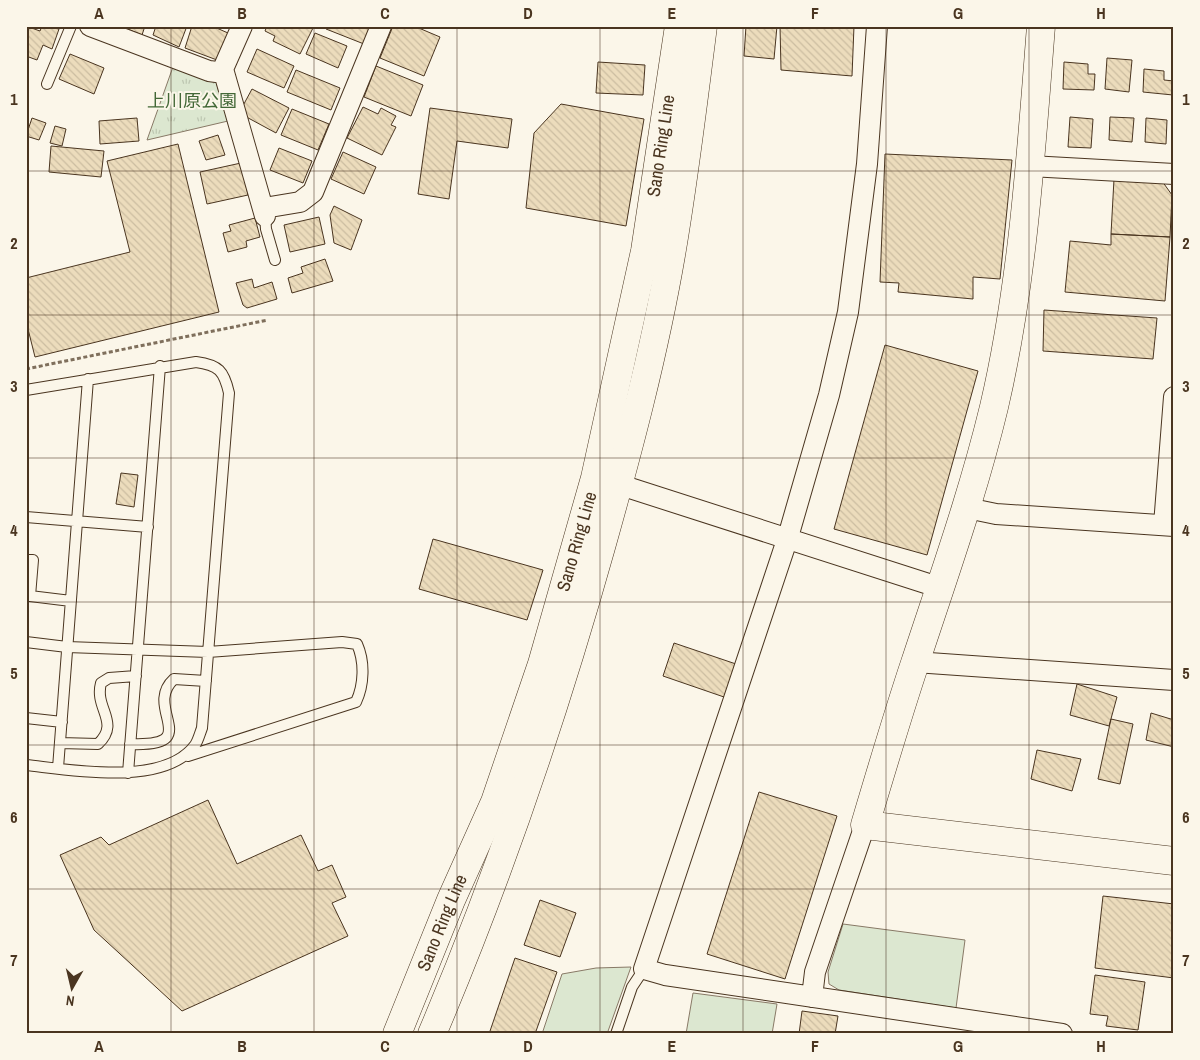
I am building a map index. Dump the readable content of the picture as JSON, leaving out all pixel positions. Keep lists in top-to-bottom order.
{
  "streets": {
    "main road": ["Sano Ring Line"]
  },
  "parks": ["上川原公園"],
  "north": "bottom",
  "grid": {
    "columns": [
      "A",
      "B",
      "C",
      "D",
      "E",
      "F",
      "G",
      "H"
    ],
    "rows": [
      "1",
      "2",
      "3",
      "4",
      "5",
      "6",
      "7"
    ]
  }
}
